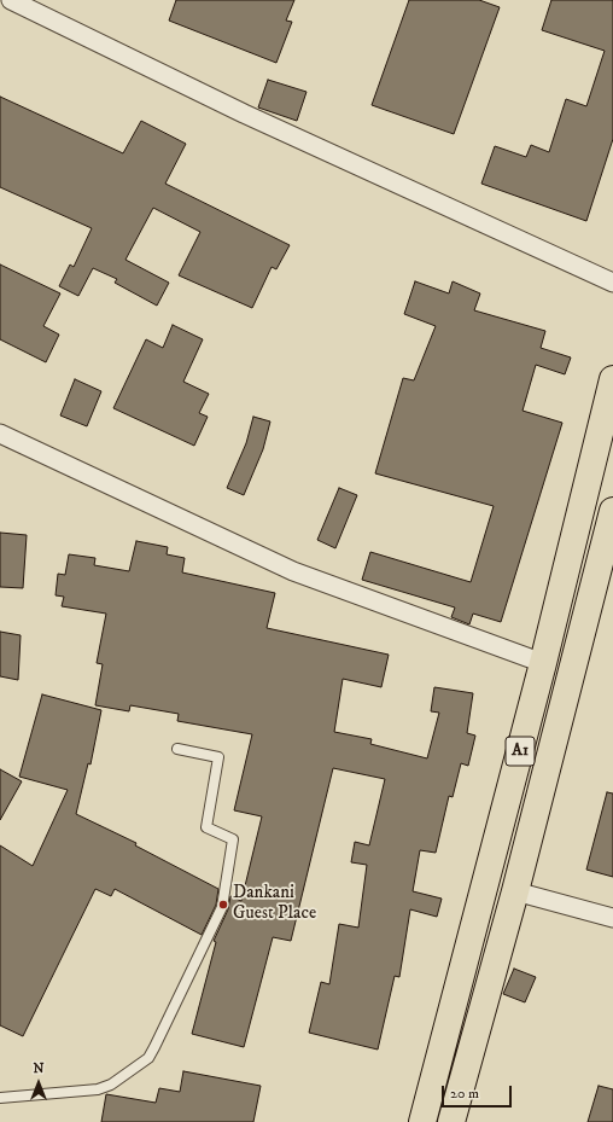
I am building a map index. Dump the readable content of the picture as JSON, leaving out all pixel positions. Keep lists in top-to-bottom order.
{
  "streets": {
    "highway": ["A1"]
  },
  "places": ["Dankani Guest Place"],
  "scale_bar": "20 m",
  "north": "top"
}
